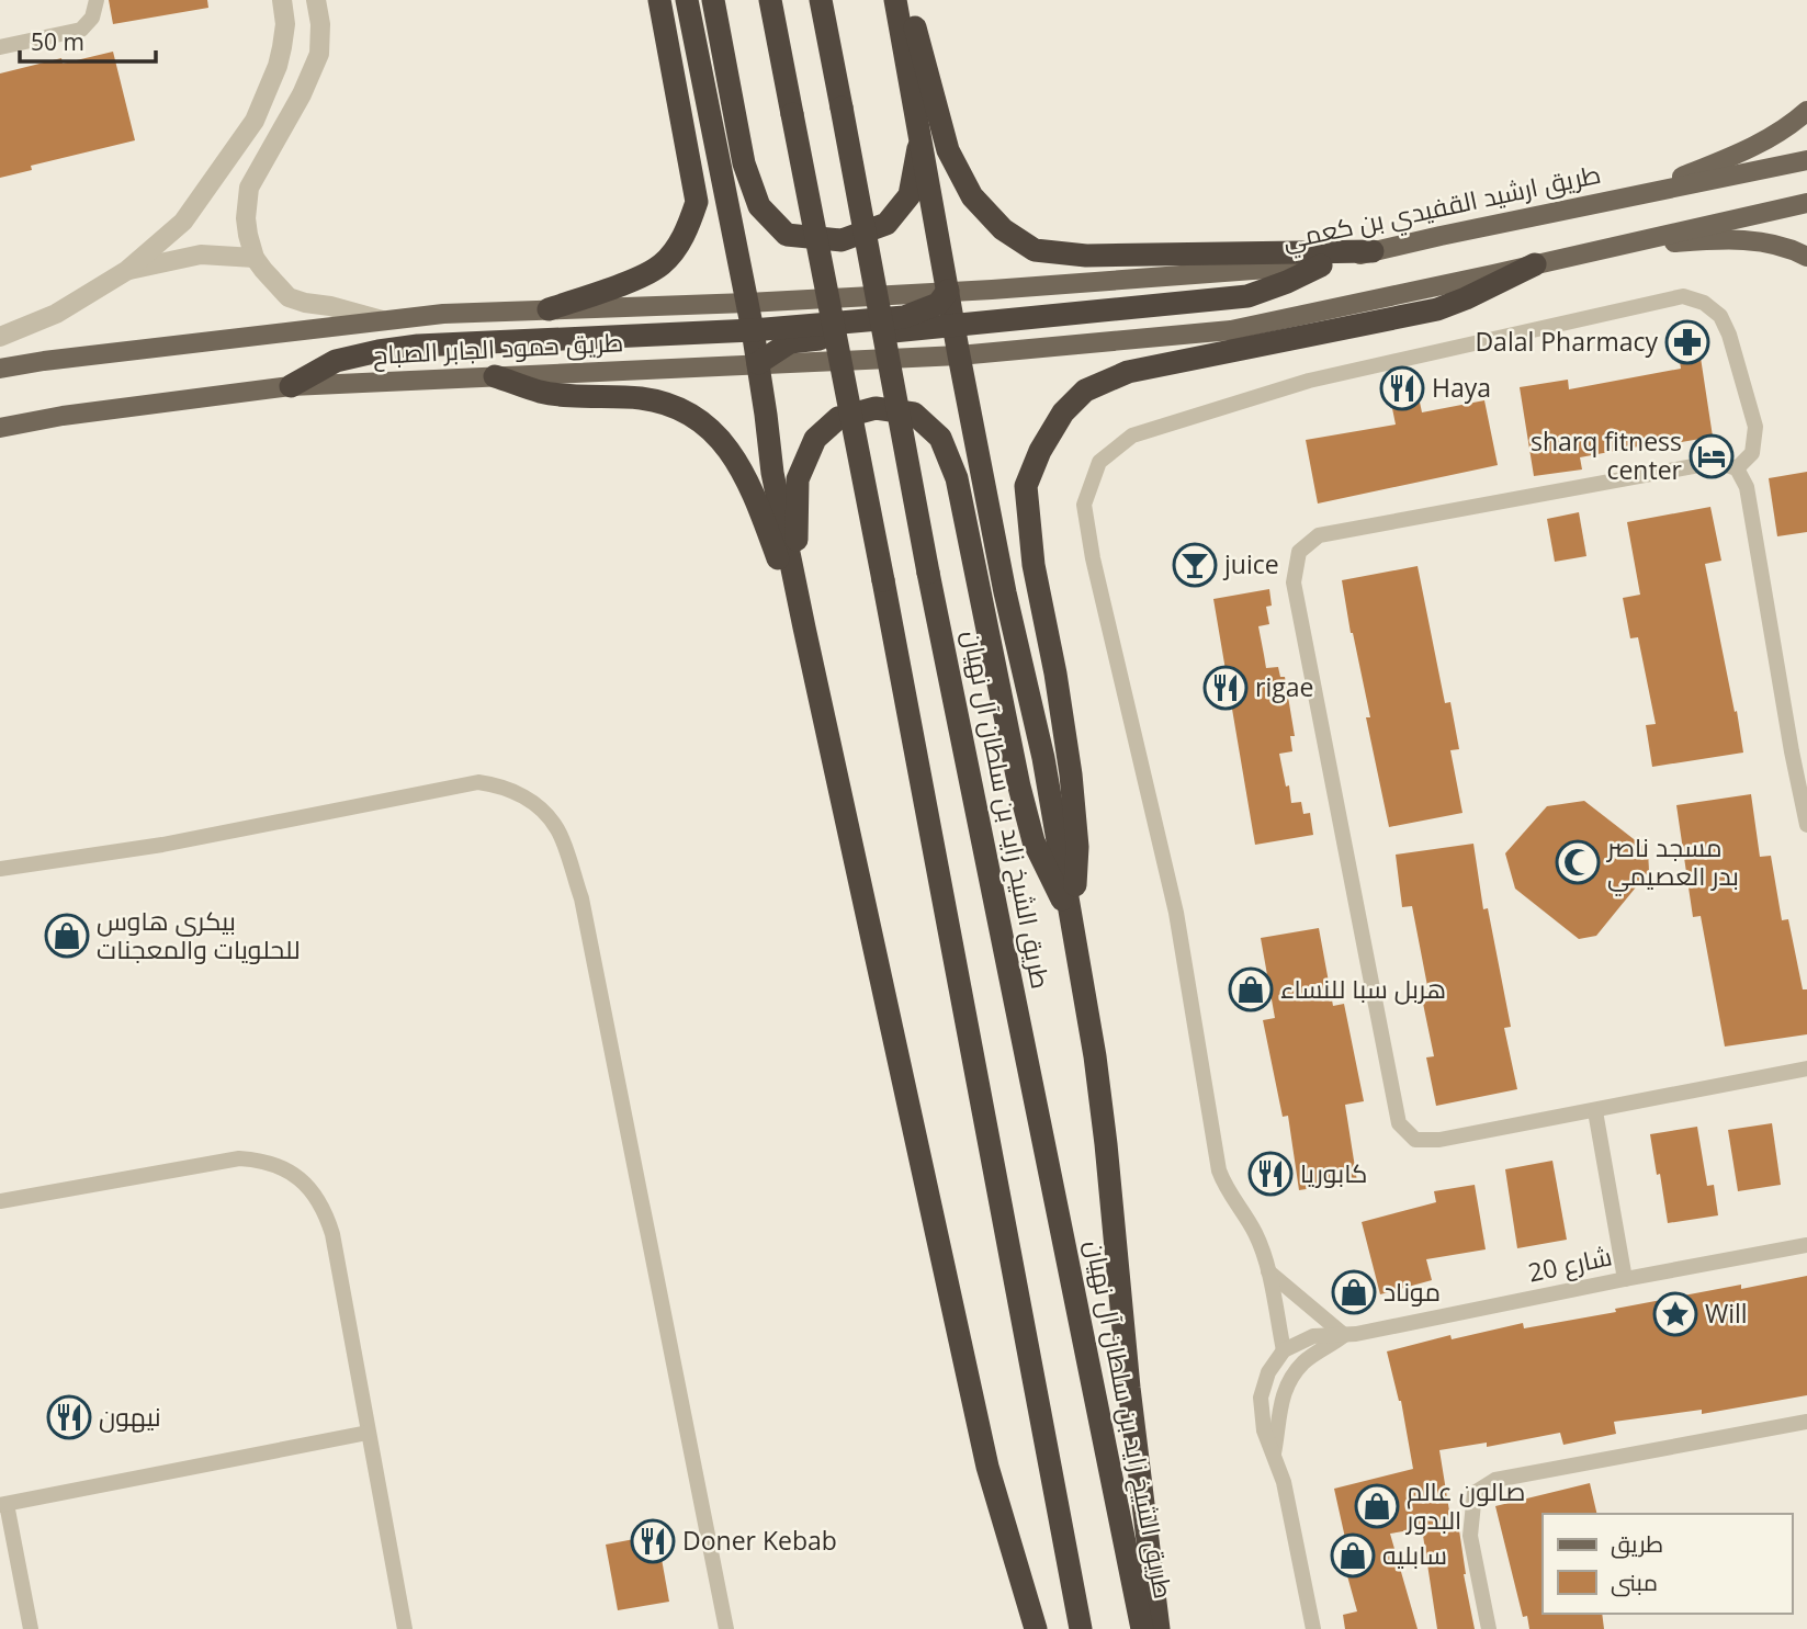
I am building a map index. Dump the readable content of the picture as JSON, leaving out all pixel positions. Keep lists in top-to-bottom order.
{
  "streets": {
    "highway": ["طريق الشيخ زايد بن سلطان آل نهيان"],
    "main road": ["طريق ارشيد القفيدي بن كعمي", "طريق حمود الجابر الصباح"],
    "street": ["شارع 20"]
  },
  "crossings": [
    ["طريق ارشيد القفيدي بن كعمي", "طريق حمود الجابر الصباح"]
  ],
  "places": {
    "pharmacy": ["Dalal Pharmacy"],
    "restaurant": [
      "Haya",
      "rigae",
      "كابوريا",
      "نيهون",
      "Doner Kebab"
    ],
    "hotel": ["sharq fitness center"],
    "bar": ["juice"],
    "mosque": ["مسجد ناصر بدر العصيمي"],
    "shop": [
      "بيكري هاوس للحلويات والمعجنات",
      "هربل سبا للنساء",
      "موناد",
      "صالون عالم البدور",
      "سابليه"
    ],
    "place": ["Will"]
  },
  "legend": ["طريق", "مبنى"],
  "scale_bar": "50 m"
}
